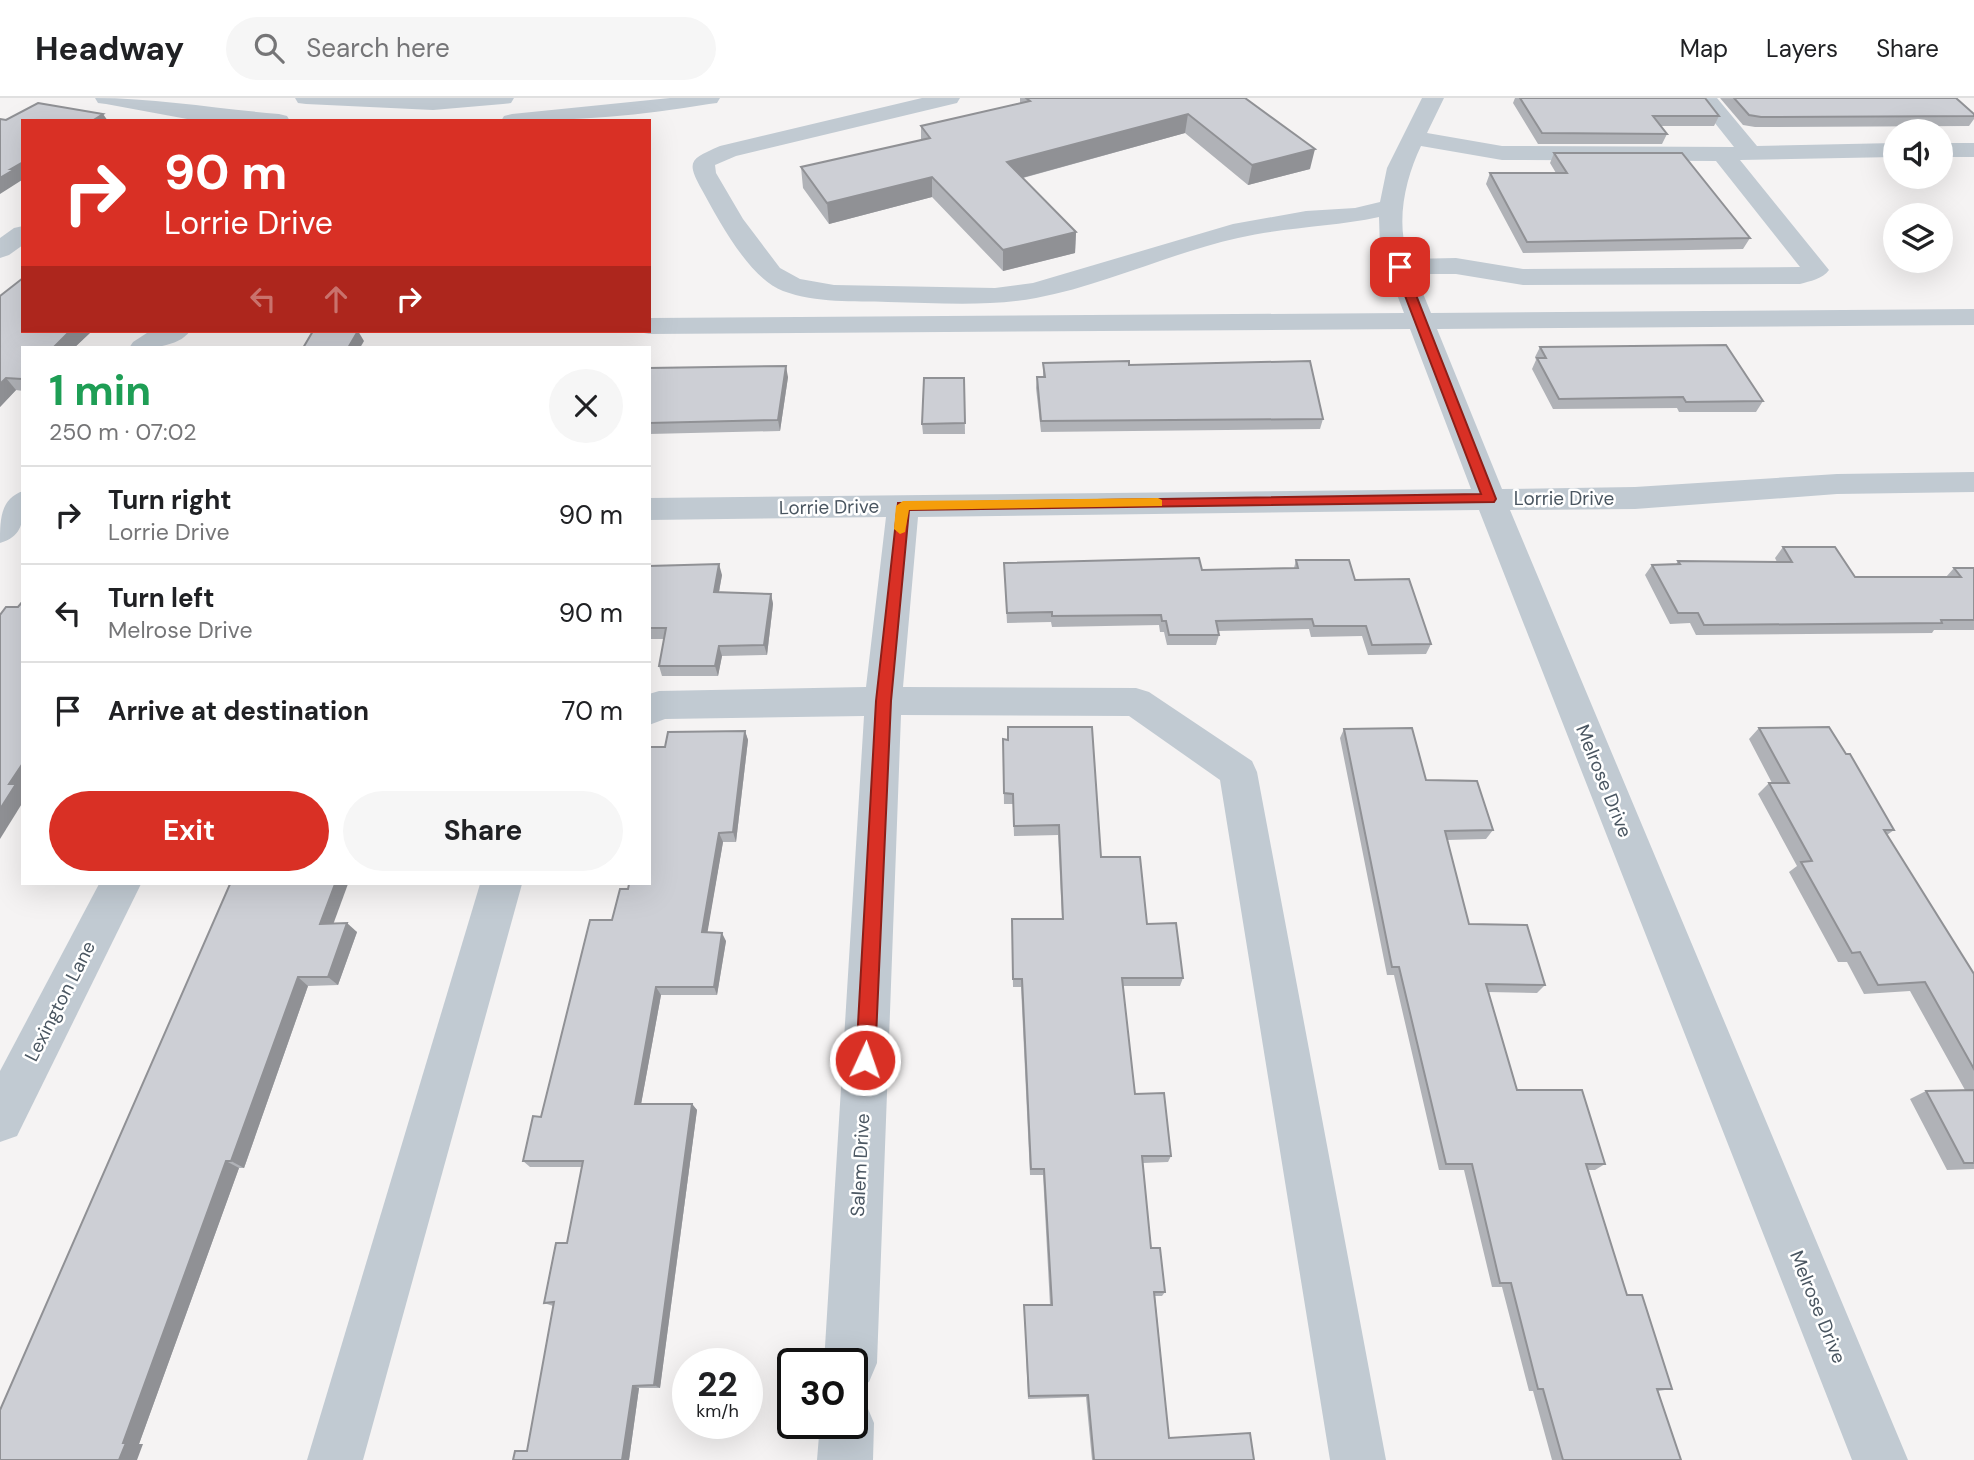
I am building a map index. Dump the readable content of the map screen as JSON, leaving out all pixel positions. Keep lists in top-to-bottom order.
{
  "streets": {
    "street": [
      "Lorrie Drive",
      "Melrose Drive",
      "Lexington Lane",
      "Salem Drive"
    ]
  },
  "crossings": [
    ["Lorrie Drive", "Melrose Drive"],
    ["Lorrie Drive", "Salem Drive"]
  ],
  "page": {
    "header": "Headway",
    "search": "Search here",
    "nav": ["Map", "Layers", "Share"],
    "turn": ["90 m", "Lorrie Drive"],
    "heading": ["1 min", "250 m · 07:02"],
    "list": [
      {
        "name": "Turn right",
        "note": "Lorrie Drive",
        "value": "90 m"
      },
      {
        "name": "Turn left",
        "note": "Melrose Drive",
        "value": "90 m"
      },
      {
        "name": "Arrive at destination",
        "value": "70 m"
      }
    ],
    "buttons": ["Exit", "Share"],
    "speed": "22 km/h",
    "limit": "30"
  }
}
